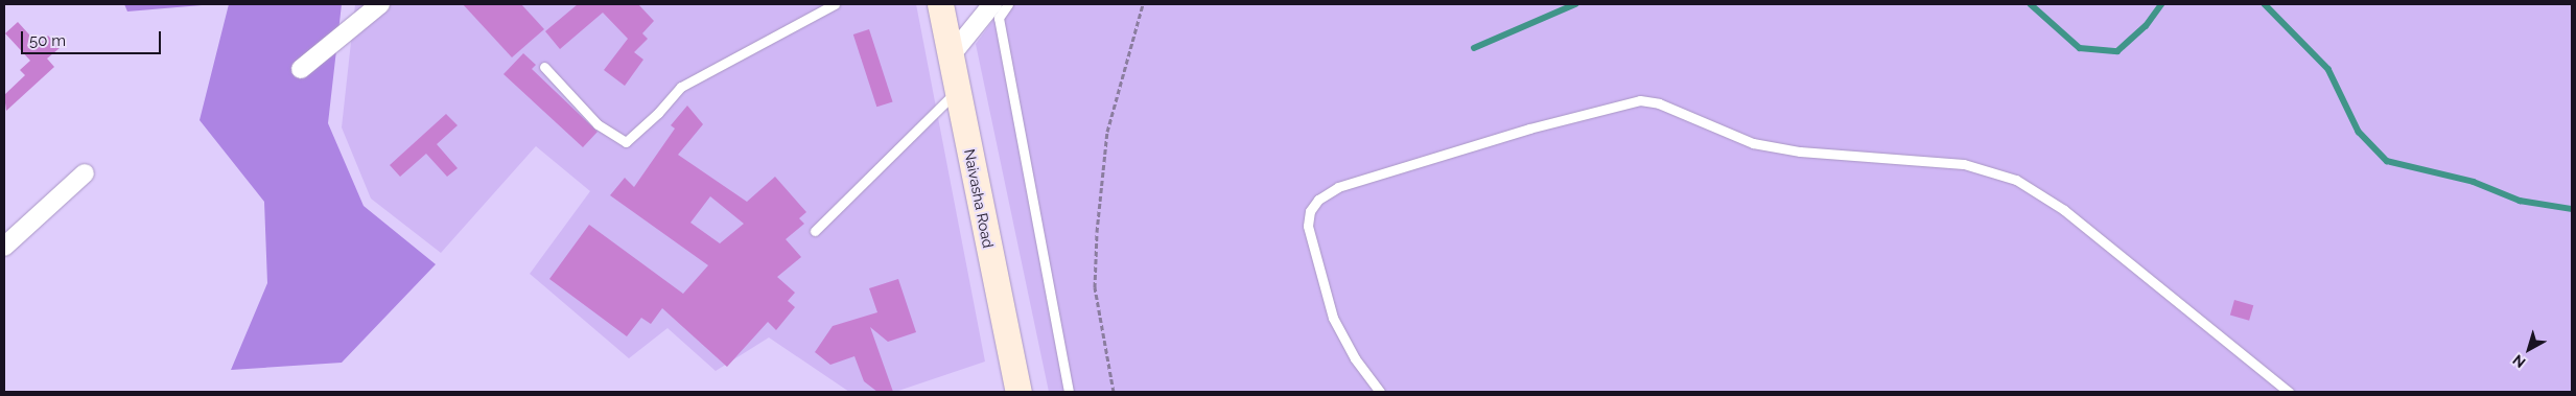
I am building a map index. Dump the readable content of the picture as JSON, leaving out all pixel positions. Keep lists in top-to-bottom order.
{
  "streets": {
    "main road": ["Naivasha Road"]
  },
  "scale_bar": "50 m",
  "north": "bottom left"
}
